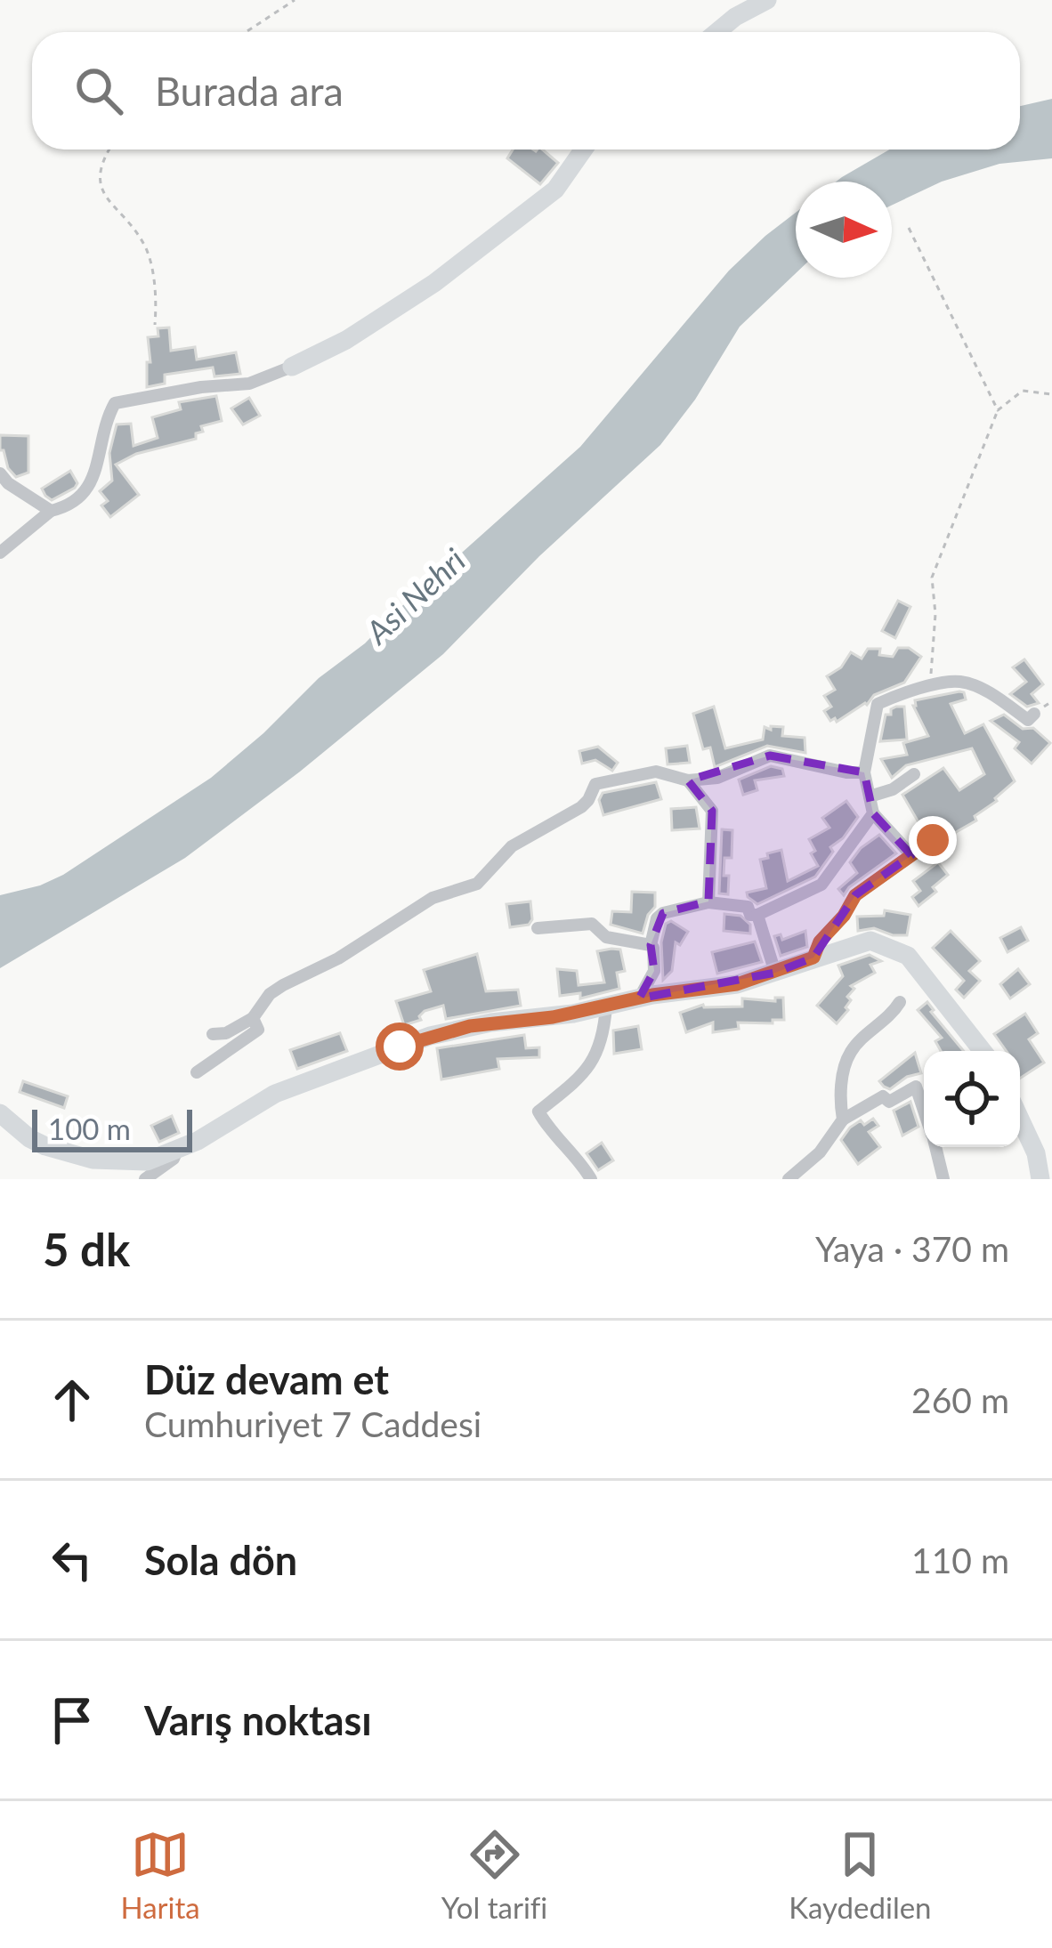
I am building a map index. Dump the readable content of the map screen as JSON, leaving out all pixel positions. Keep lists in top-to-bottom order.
{
  "water": ["Asi Nehri"],
  "scale_bar": "100 m",
  "north": "right",
  "page": {
    "search": "Burada ara",
    "scale": "100 m",
    "heading": ["5 dk", "Yaya · 370 m"],
    "list": [
      ["Düz devam et", "Cumhuriyet 7 Caddesi", "260 m"],
      ["Sola dön", "110 m"],
      "Varış noktası"
    ],
    "nav": ["Harita", "Yol tarifi", "Kaydedilen"]
  }
}
